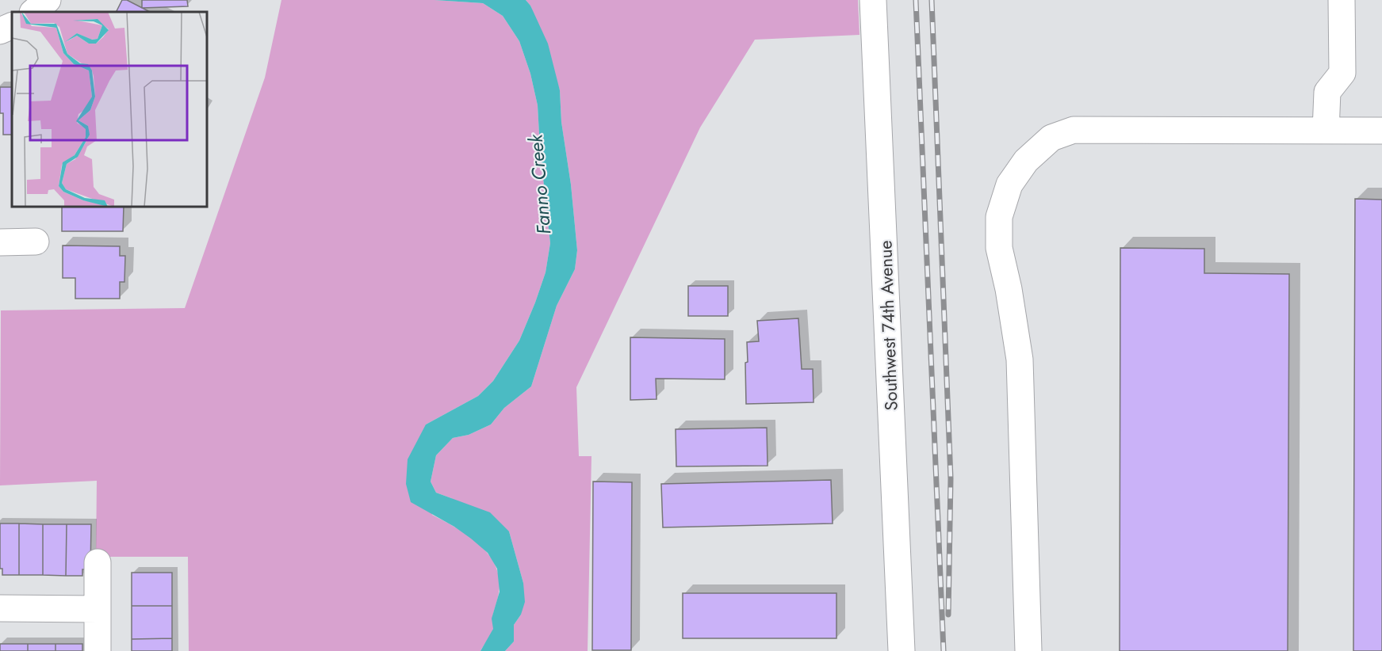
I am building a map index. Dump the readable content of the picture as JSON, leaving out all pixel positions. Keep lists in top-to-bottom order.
{
  "streets": {
    "street": ["Southwest 74th Avenue"]
  },
  "water": ["Fanno Creek"]
}
